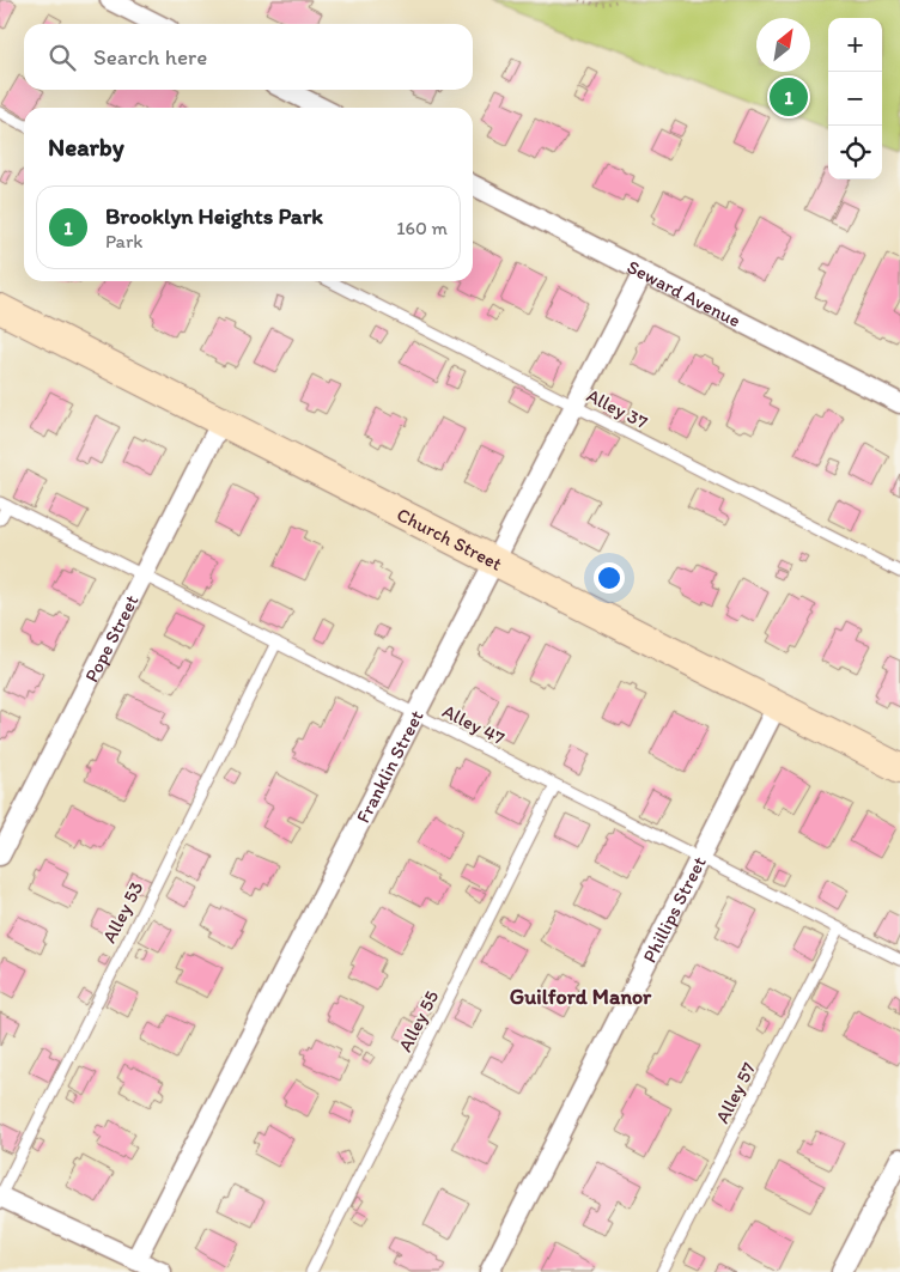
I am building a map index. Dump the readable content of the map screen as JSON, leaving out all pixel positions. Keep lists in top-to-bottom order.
{
  "streets": {
    "main road": ["Church Street"],
    "street": [
      "Seward Avenue",
      "Pope Street",
      "Franklin Street",
      "Phillips Street"
    ],
    "lane": [
      "Alley 37",
      "Alley 47",
      "Alley 53",
      "Alley 55",
      "Alley 57"
    ]
  },
  "crossings": [
    ["Seward Avenue", "Franklin Street"],
    ["Alley 37", "Franklin Street"],
    ["Church Street", "Pope Street"],
    ["Church Street", "Franklin Street"],
    ["Church Street", "Phillips Street"],
    ["Pope Street", "Alley 47"],
    ["Alley 47", "Franklin Street"],
    ["Alley 47", "Phillips Street"],
    ["Alley 47", "Alley 53"],
    ["Alley 47", "Alley 55"],
    ["Alley 47", "Alley 57"]
  ],
  "districts": ["Guilford Manor"],
  "north": "top right",
  "page": {
    "map_buttons": ["+", "−"],
    "search": "Search here",
    "pins": "1",
    "heading": "Nearby",
    "list": [
      {
        "mark": "1",
        "name": "Brooklyn Heights Park",
        "note": "Park",
        "value": "160 m"
      }
    ]
  }
}
